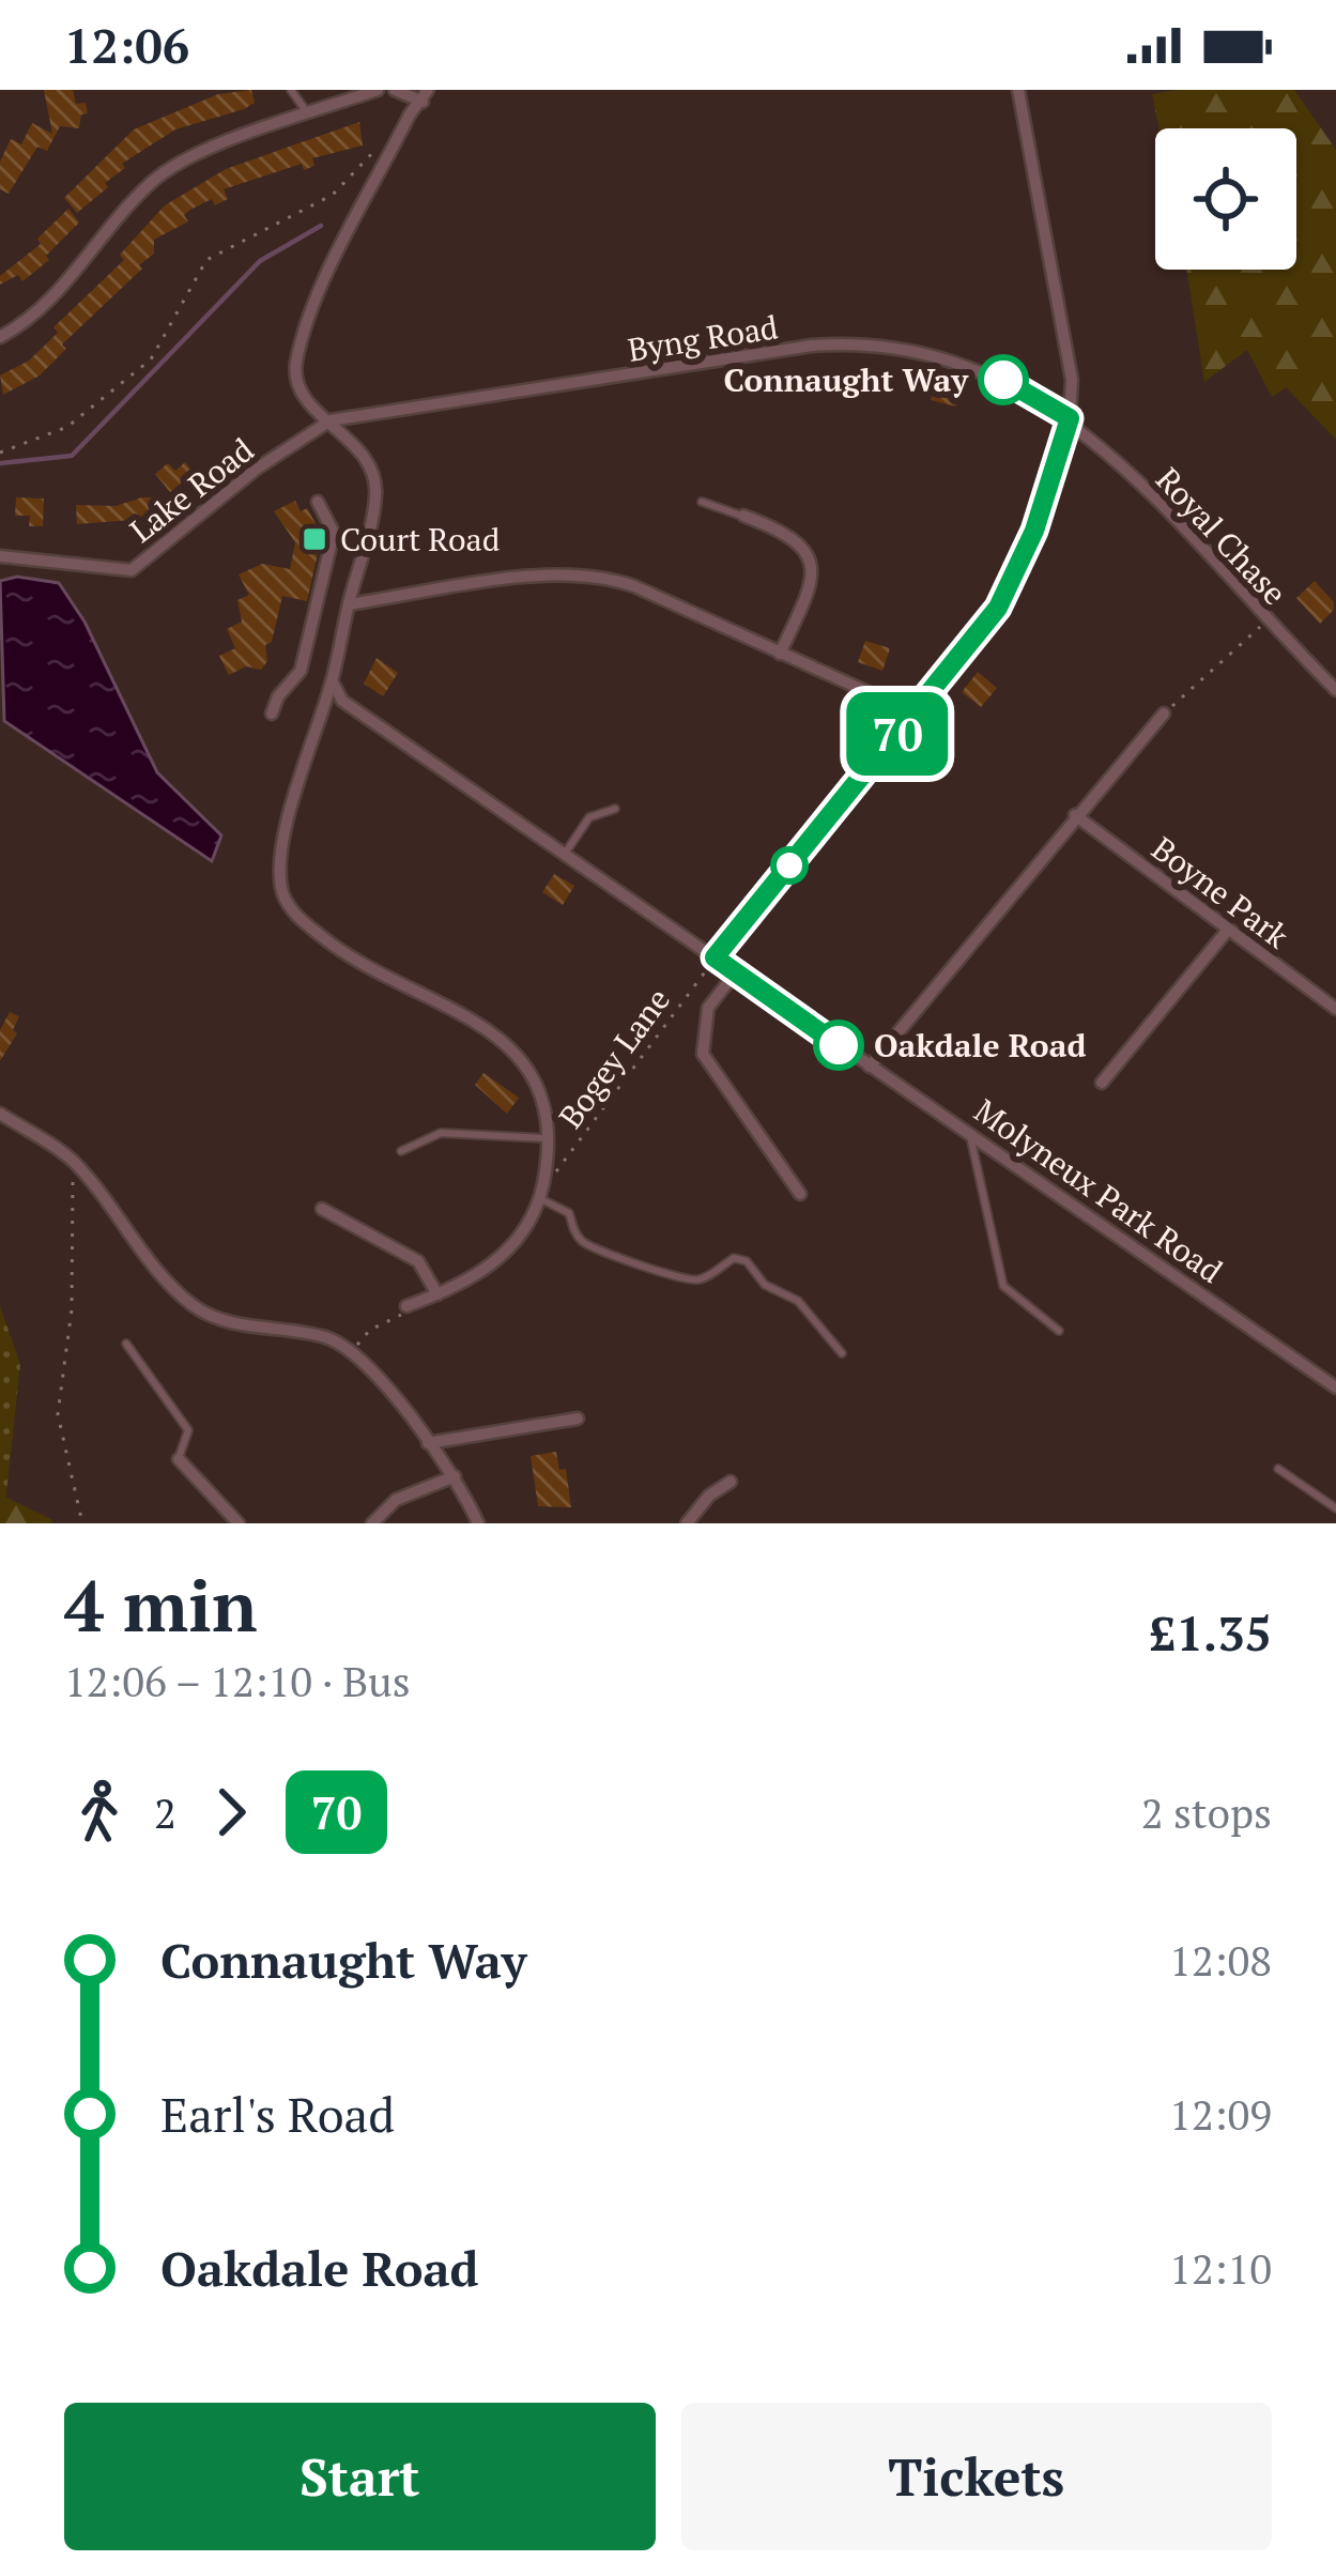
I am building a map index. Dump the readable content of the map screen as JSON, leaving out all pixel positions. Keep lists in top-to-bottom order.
{
  "streets": {
    "street": [
      "Byng Road",
      "Lake Road",
      "Royal Chase",
      "Boyne Park",
      "Molyneux Park Road"
    ],
    "path": ["Bogey Lane"]
  },
  "crossings": [
    ["Byng Road", "Lake Road"],
    ["Byng Road", "Royal Chase"],
    ["Bogey Lane", "Molyneux Park Road"]
  ],
  "places": {
    "other": ["Connaught Way", "Oakdale Road"],
    "transit": ["Court Road"]
  },
  "lines": ["bus line 70"],
  "page": {
    "status": "12:06",
    "on_map": "70",
    "heading": ["4 min", "12:06 – 12:10 · Bus", "£1.35"],
    "legs": ["2", "70", "2 stops"],
    "list": [
      {
        "name": "Connaught Way",
        "value": "12:08"
      },
      {
        "name": "Earl's Road",
        "value": "12:09"
      },
      {
        "name": "Oakdale Road",
        "value": "12:10"
      }
    ],
    "buttons": ["Start", "Tickets"]
  }
}
